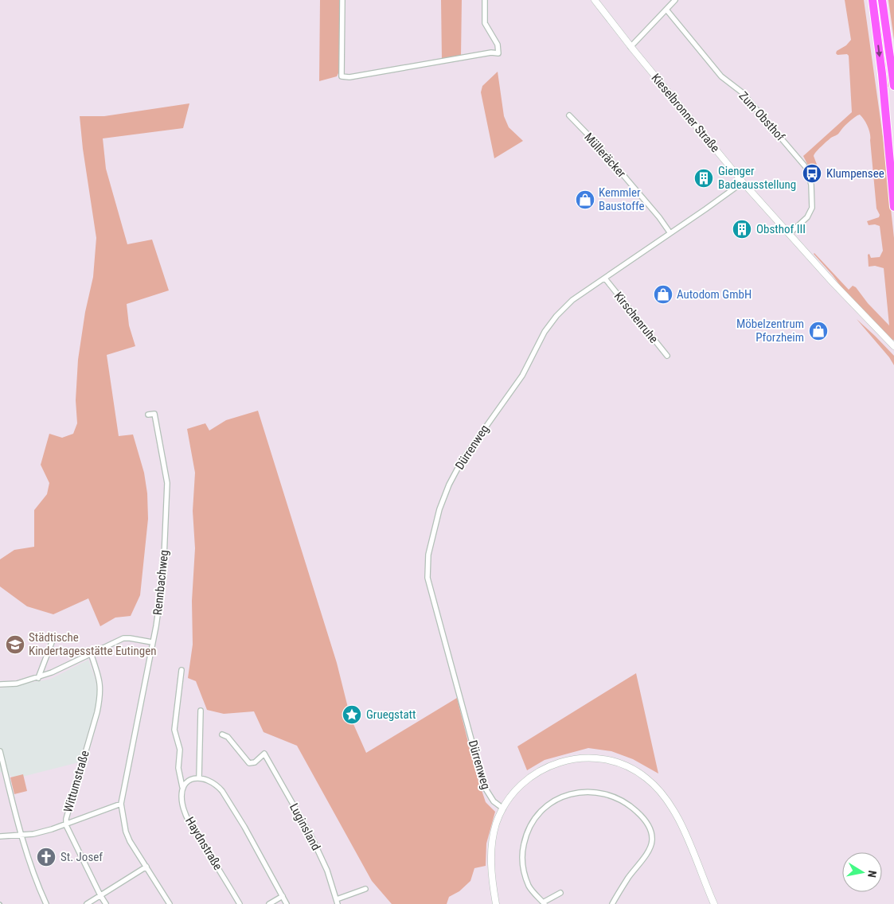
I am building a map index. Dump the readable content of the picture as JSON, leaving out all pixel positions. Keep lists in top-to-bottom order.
{
  "streets": {
    "street": [
      "Kieselbronner Straße",
      "Zum Obsthof",
      "Mülleräcker",
      "Kirschenruhe",
      "Dürrenweg",
      "Rennbachweg",
      "Wittumstraße",
      "Luginsland",
      "Haydnstraße"
    ]
  },
  "crossings": [
    ["Kieselbronner Straße", "Zum Obsthof"],
    ["Kieselbronner Straße", "Dürrenweg"],
    ["Mülleräcker", "Dürrenweg"],
    ["Kirschenruhe", "Dürrenweg"]
  ],
  "places": {
    "bus stop": ["Klumpensee"],
    "building": ["Gienger Badeausstellung", "Obsthof III"],
    "shop": ["Kemmler Baustoffe", "Autodom GmbH", "Möbelzentrum Pforzheim"],
    "school or university": ["Städtische Kindertagesstätte Eutingen"],
    "place": ["Gruegstatt"],
    "church": ["St. Josef"]
  },
  "north": "right"
}
